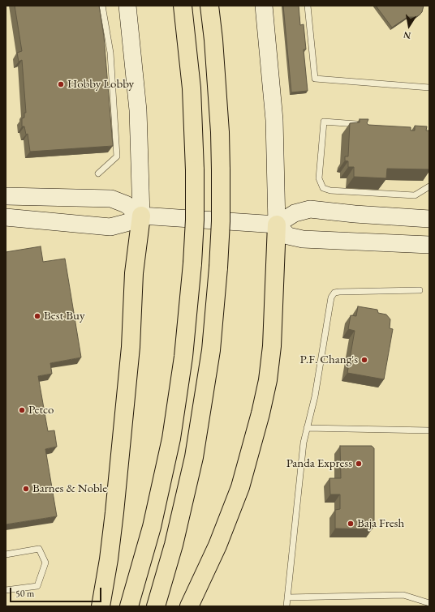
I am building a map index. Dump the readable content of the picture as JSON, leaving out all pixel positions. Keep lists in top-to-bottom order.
{
  "places": [
    "Hobby Lobby",
    "Best Buy",
    "P.F. Chang's",
    "Petco",
    "Panda Express",
    "Barnes & Noble",
    "Baja Fresh"
  ],
  "scale_bar": "50 m",
  "north": "bottom"
}
